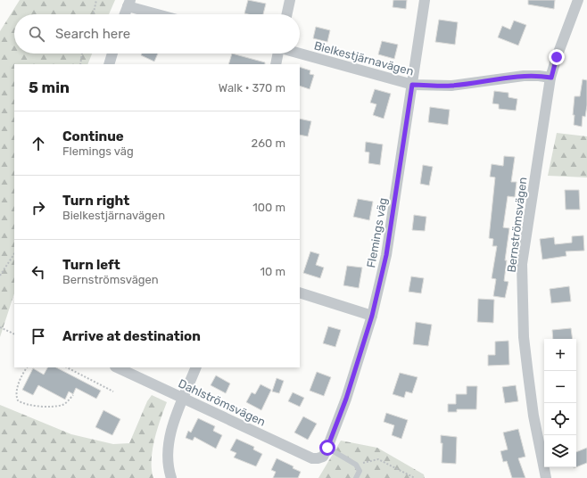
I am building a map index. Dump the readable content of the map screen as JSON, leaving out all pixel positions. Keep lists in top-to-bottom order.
{
  "streets": {
    "street": [
      "Bielkestjärnavägen",
      "Bernströmsvägen",
      "Flemings väg",
      "Dahlströmsvägen"
    ]
  },
  "crossings": [
    ["Bielkestjärnavägen", "Bernströmsvägen"],
    ["Bielkestjärnavägen", "Flemings väg"],
    ["Flemings väg", "Dahlströmsvägen"]
  ],
  "page": {
    "search": "Search here",
    "heading": ["5 min", "Walk · 370 m"],
    "list": [
      ["Continue", "Flemings väg", "260 m"],
      ["Turn right", "Bielkestjärnavägen", "100 m"],
      ["Turn left", "Bernströmsvägen", "10 m"],
      "Arrive at destination"
    ],
    "map_buttons": ["+", "−"]
  }
}
